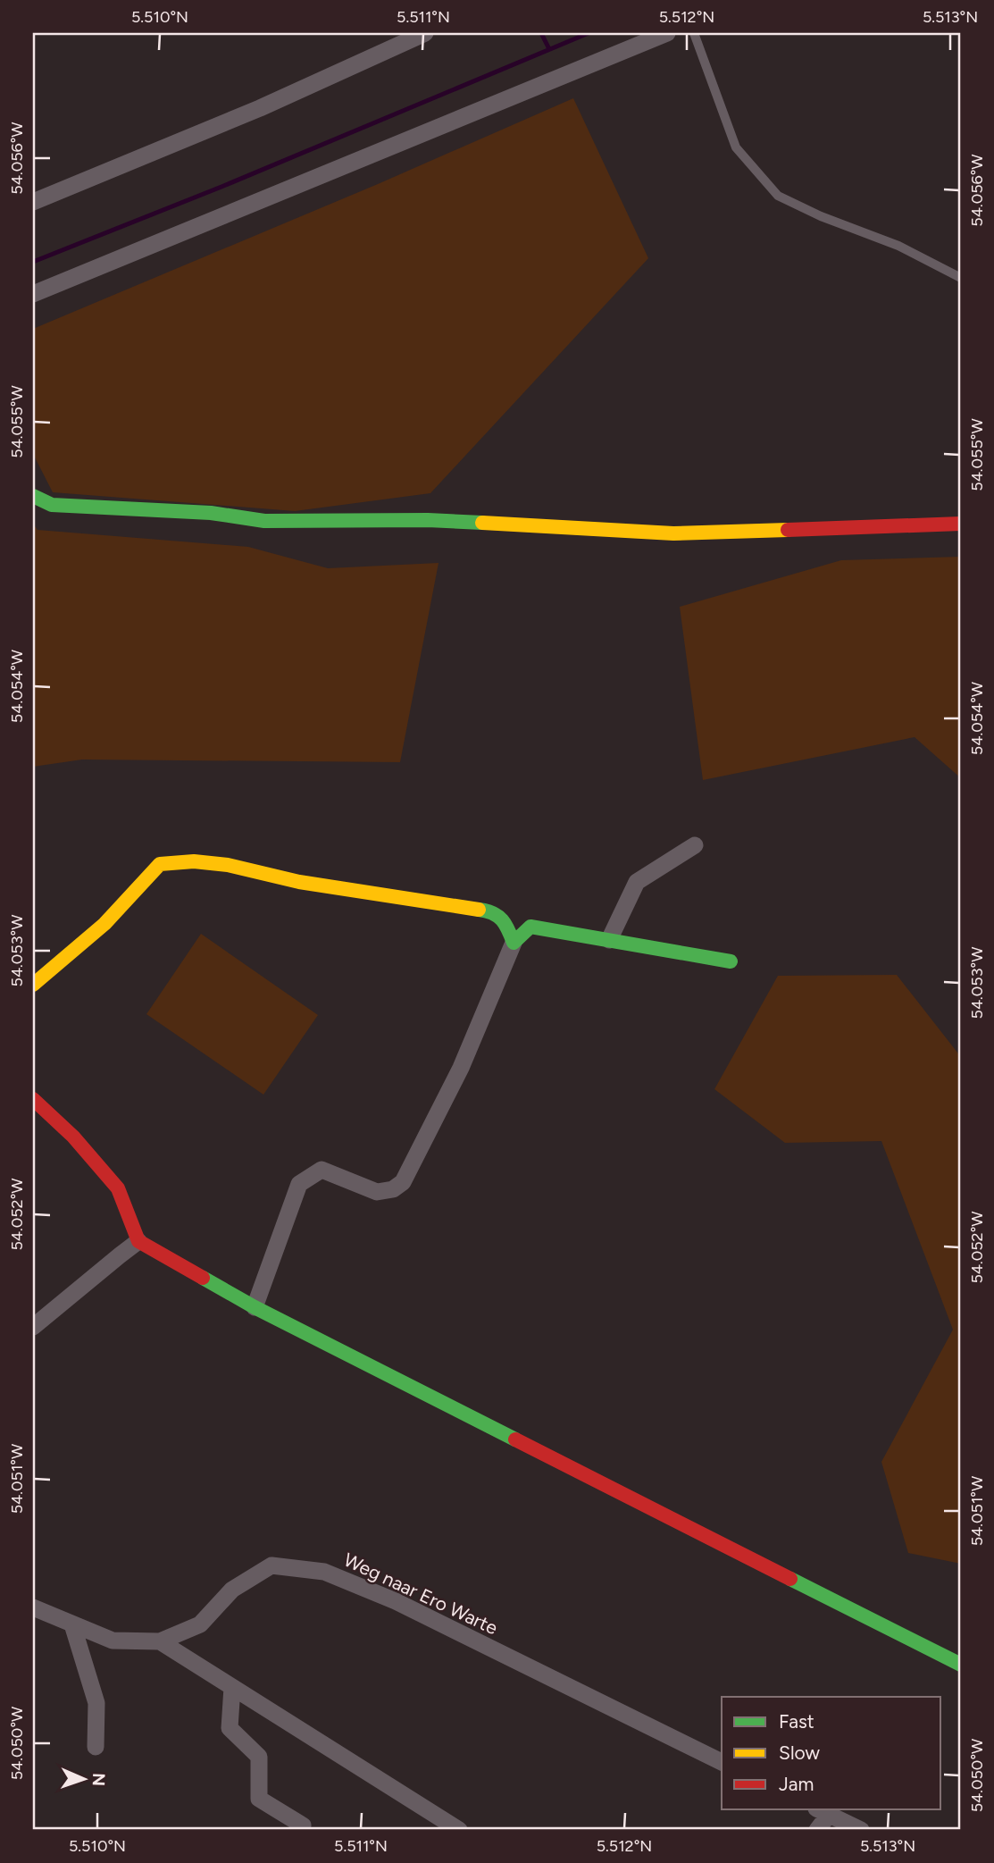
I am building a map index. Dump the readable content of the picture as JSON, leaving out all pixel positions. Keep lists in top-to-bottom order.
{
  "streets": {
    "street": ["Weg naar Ero Warte"]
  },
  "legend": ["Fast", "Slow", "Jam"],
  "north": "right",
  "coordinates": [
    "5.510°N",
    "5.511°N",
    "5.512°N",
    "5.513°N",
    "54.056°W",
    "54.055°W",
    "54.054°W",
    "54.053°W",
    "54.052°W",
    "54.051°W",
    "54.050°W"
  ]
}
